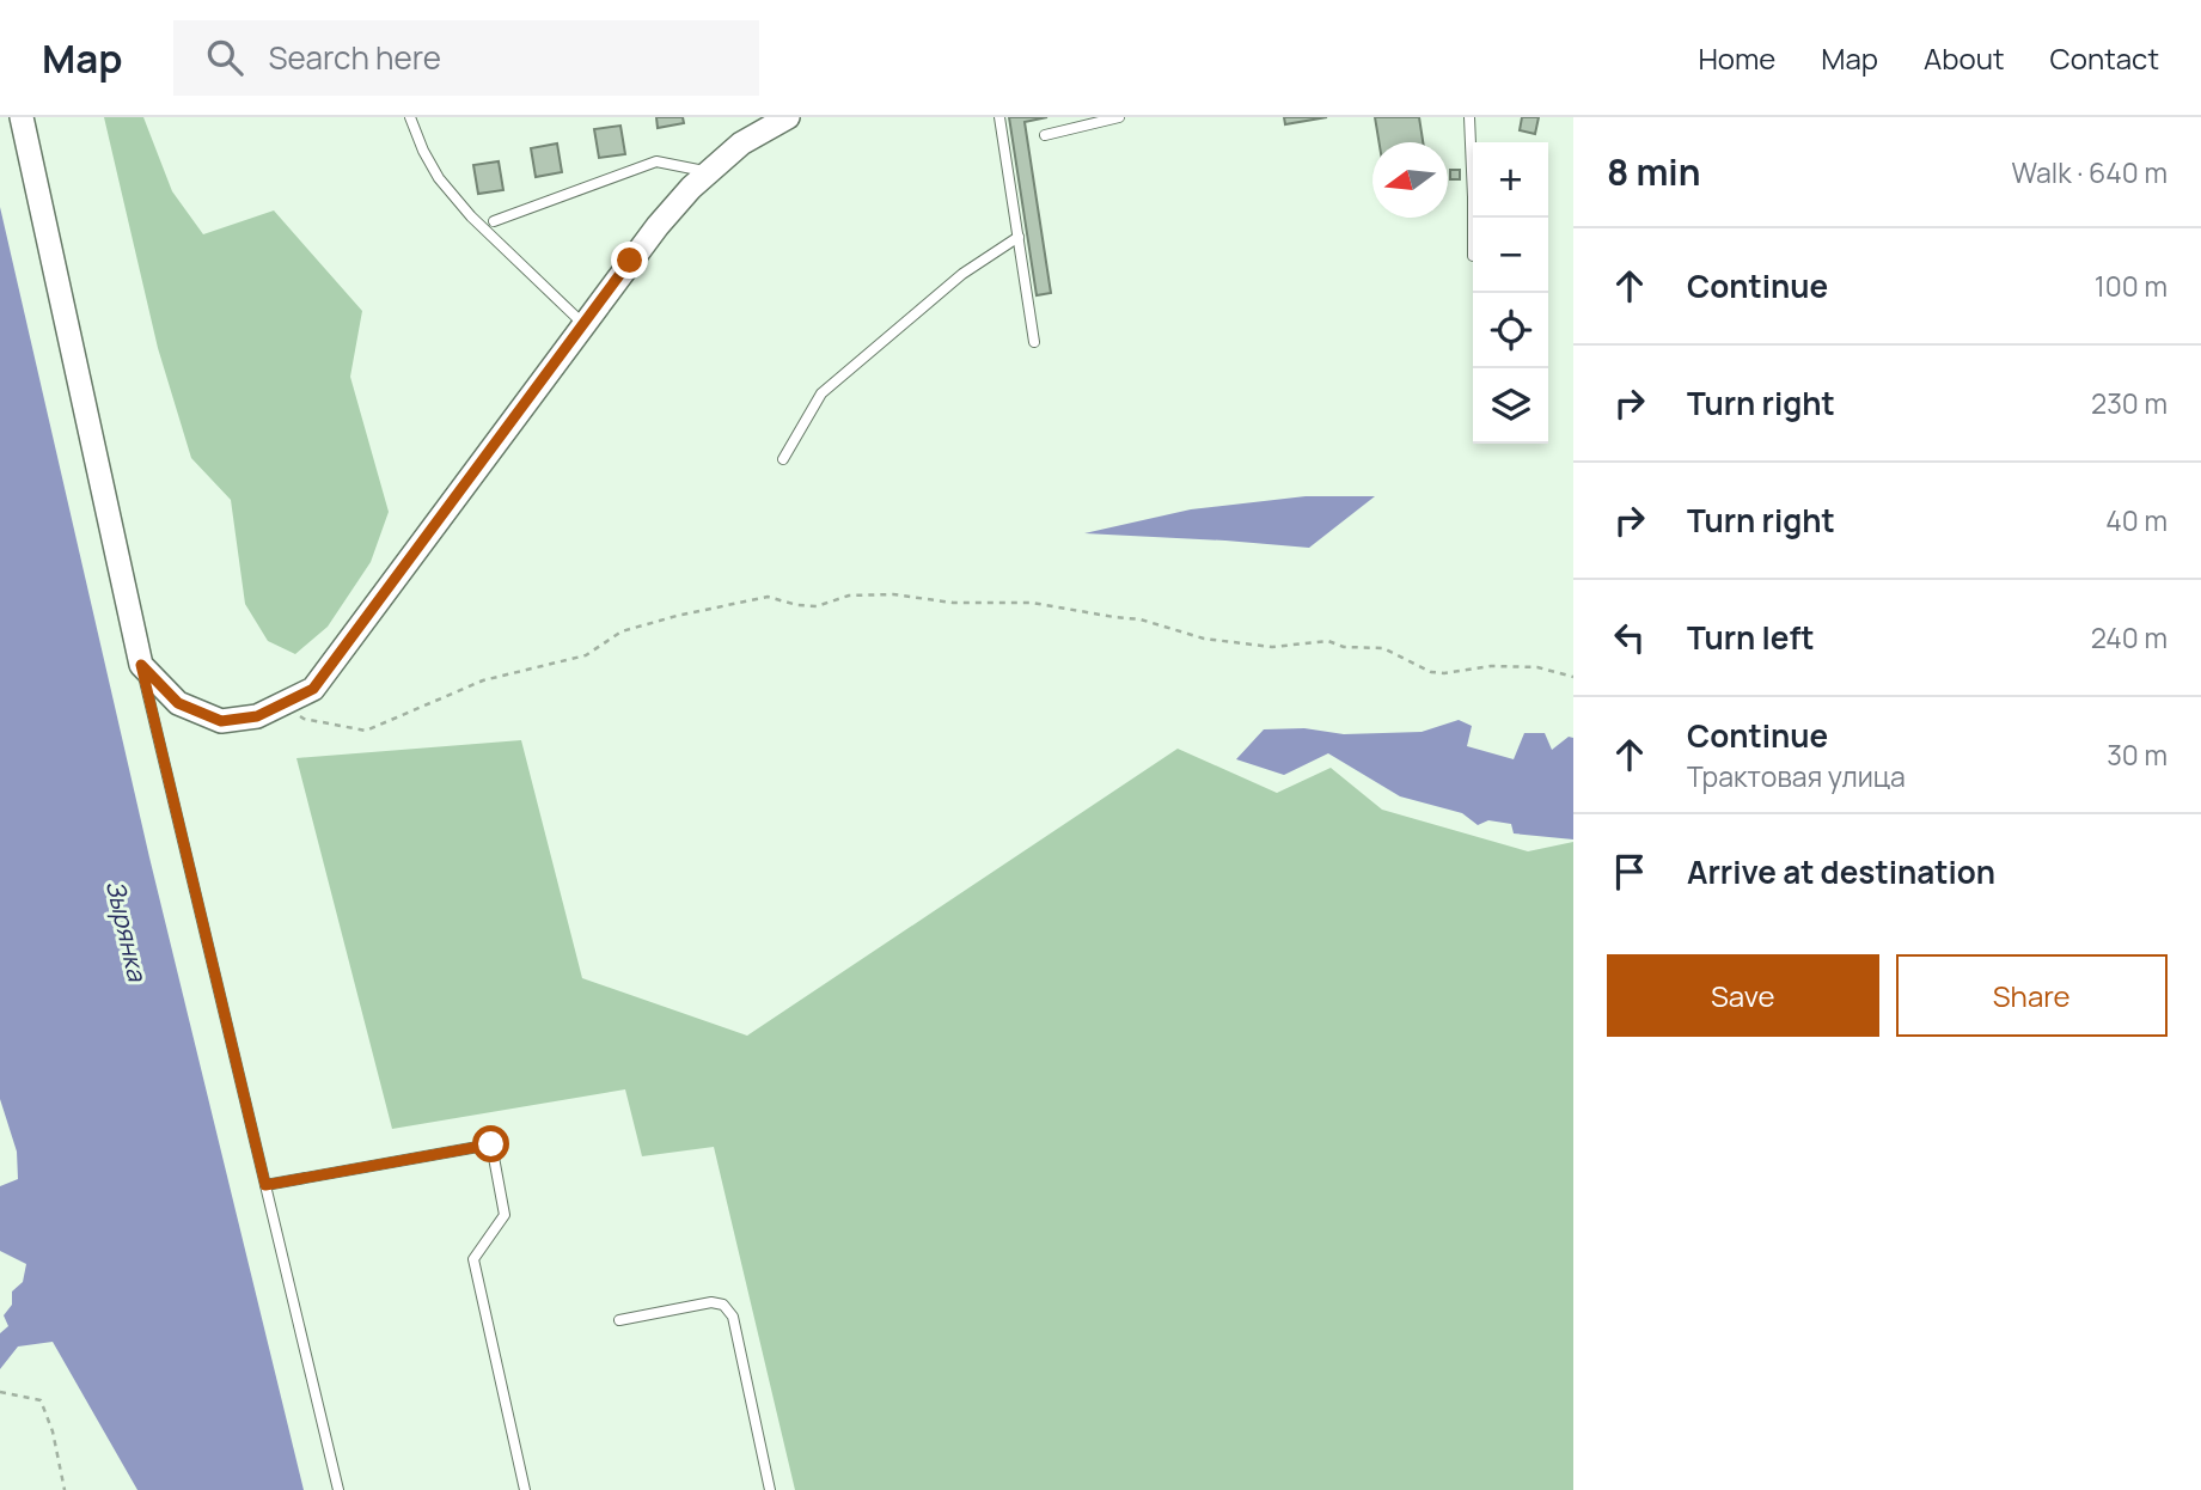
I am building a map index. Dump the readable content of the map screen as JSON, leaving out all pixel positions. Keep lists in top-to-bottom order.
{
  "water": ["Зырянка"],
  "north": "left",
  "page": {
    "header": "Map",
    "search": "Search here",
    "nav": [
      "Home",
      "Map",
      "About",
      "Contact"
    ],
    "heading": ["8 min", "Walk · 640 m"],
    "map_buttons": ["+", "−"],
    "list": [
      ["Continue", "100 m"],
      ["Turn right", "230 m"],
      ["Turn right", "40 m"],
      ["Turn left", "240 m"],
      ["Continue", "Трактовая улица", "30 m"],
      "Arrive at destination"
    ],
    "buttons": ["Save", "Share"]
  }
}
